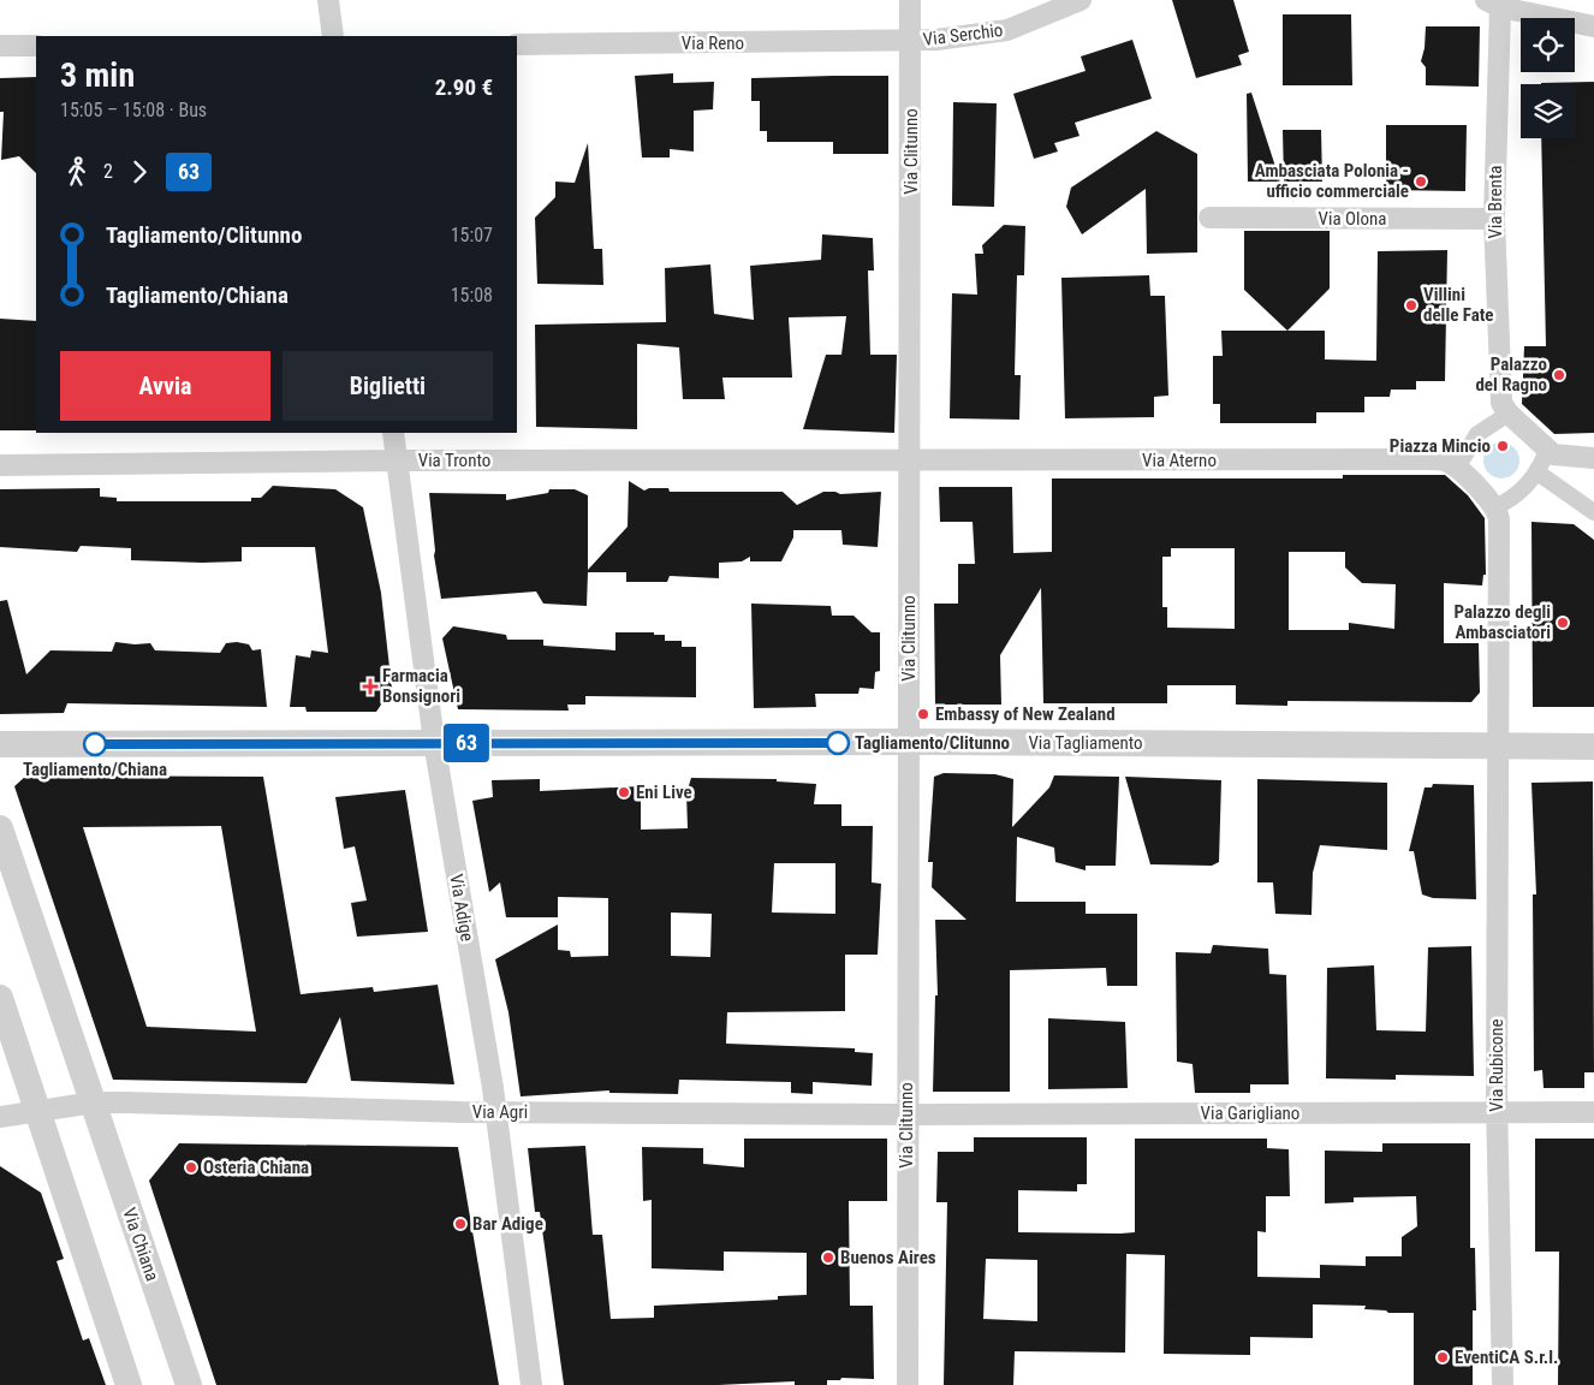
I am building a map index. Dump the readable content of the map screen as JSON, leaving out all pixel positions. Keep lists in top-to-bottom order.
{
  "streets": {
    "street": [
      "Via Serchio",
      "Via Reno",
      "Via Clitunno",
      "Via Brenta",
      "Via Olona",
      "Via Tronto",
      "Via Aterno",
      "Via Tagliamento",
      "Via Adige",
      "Via Rubicone",
      "Via Agri",
      "Via Garigliano",
      "Via Chiana"
    ]
  },
  "crossings": [
    ["Via Serchio", "Via Reno"],
    ["Via Serchio", "Via Clitunno"],
    ["Via Reno", "Via Clitunno"],
    ["Via Clitunno", "Via Tronto"],
    ["Via Clitunno", "Via Aterno"],
    ["Via Clitunno", "Via Tagliamento"],
    ["Via Clitunno", "Via Agri"],
    ["Via Clitunno", "Via Garigliano"],
    ["Via Brenta", "Via Olona"],
    ["Via Tronto", "Via Aterno"],
    ["Via Tronto", "Via Adige"],
    ["Via Tagliamento", "Via Adige"],
    ["Via Tagliamento", "Via Rubicone"],
    ["Via Adige", "Via Agri"],
    ["Via Rubicone", "Via Garigliano"],
    ["Via Agri", "Via Garigliano"],
    ["Via Agri", "Via Chiana"]
  ],
  "places": {
    "other": [
      "Ambasciata Polonia - ufficio commerciale",
      "Villini delle Fate",
      "Palazzo del Ragno",
      "Piazza Mincio",
      "Palazzo degli Ambasciatori",
      "Embassy of New Zealand",
      "Tagliamento/Clitunno",
      "Tagliamento/Chiana",
      "Eni Live",
      "Osteria Chiana",
      "Bar Adige",
      "Buenos Aires",
      "EventiCA S.r.l."
    ],
    "health": ["Farmacia Bonsignori"]
  },
  "lines": ["bus line 63"],
  "page": {
    "on_map": "63",
    "heading": ["3 min", "15:05 – 15:08 · Bus", "2.90 €"],
    "legs": ["2", "63"],
    "list": [
      {
        "name": "Tagliamento/Clitunno",
        "value": "15:07"
      },
      {
        "name": "Tagliamento/Chiana",
        "value": "15:08"
      }
    ],
    "buttons": ["Avvia", "Biglietti"]
  }
}
